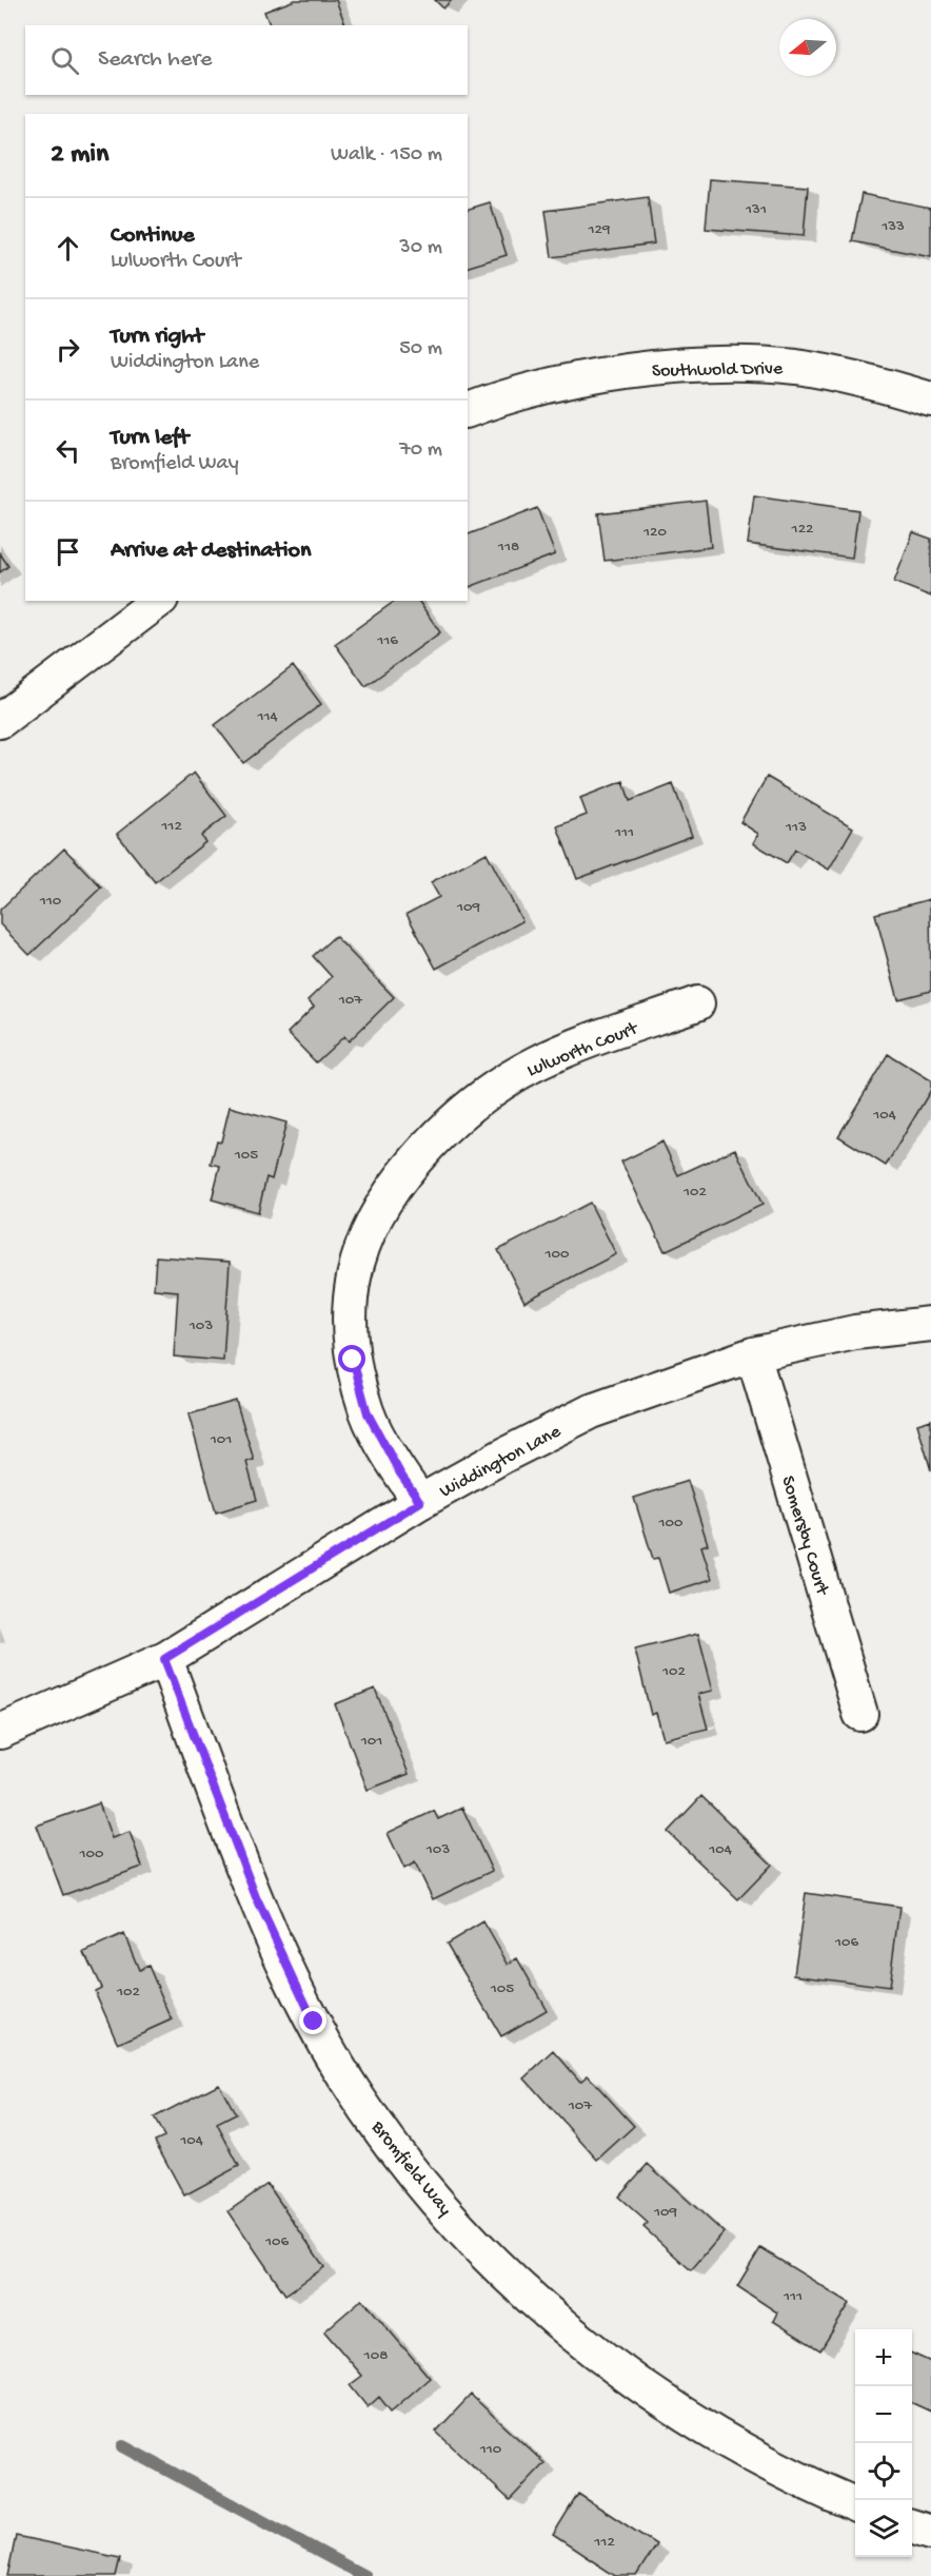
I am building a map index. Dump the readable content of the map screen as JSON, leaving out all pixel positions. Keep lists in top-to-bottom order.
{
  "streets": {
    "street": [
      "Southwold Drive",
      "Lulworth Court",
      "Widdington Lane",
      "Somersby Court",
      "Bromfield Way"
    ]
  },
  "crossings": [
    ["Lulworth Court", "Widdington Lane"],
    ["Widdington Lane", "Somersby Court"],
    ["Widdington Lane", "Bromfield Way"]
  ],
  "house_numbers": [
    "131",
    "133",
    "129",
    "122",
    "120",
    "118",
    "116",
    "114",
    "112",
    "113",
    "111",
    "110",
    "109",
    "107",
    "104",
    "105",
    "102",
    "100",
    "103",
    "101",
    "100",
    "102",
    "101",
    "103",
    "104",
    "100",
    "106",
    "105",
    "102",
    "107",
    "104",
    "109",
    "106",
    "111",
    "108",
    "110",
    "112"
  ],
  "north": "left",
  "page": {
    "search": "Search here",
    "heading": ["2 min", "Walk · 150 m"],
    "list": [
      ["Continue", "Lulworth Court", "30 m"],
      ["Turn right", "Widdington Lane", "50 m"],
      ["Turn left", "Bromfield Way", "70 m"],
      "Arrive at destination"
    ],
    "map_buttons": ["+", "−"]
  }
}
